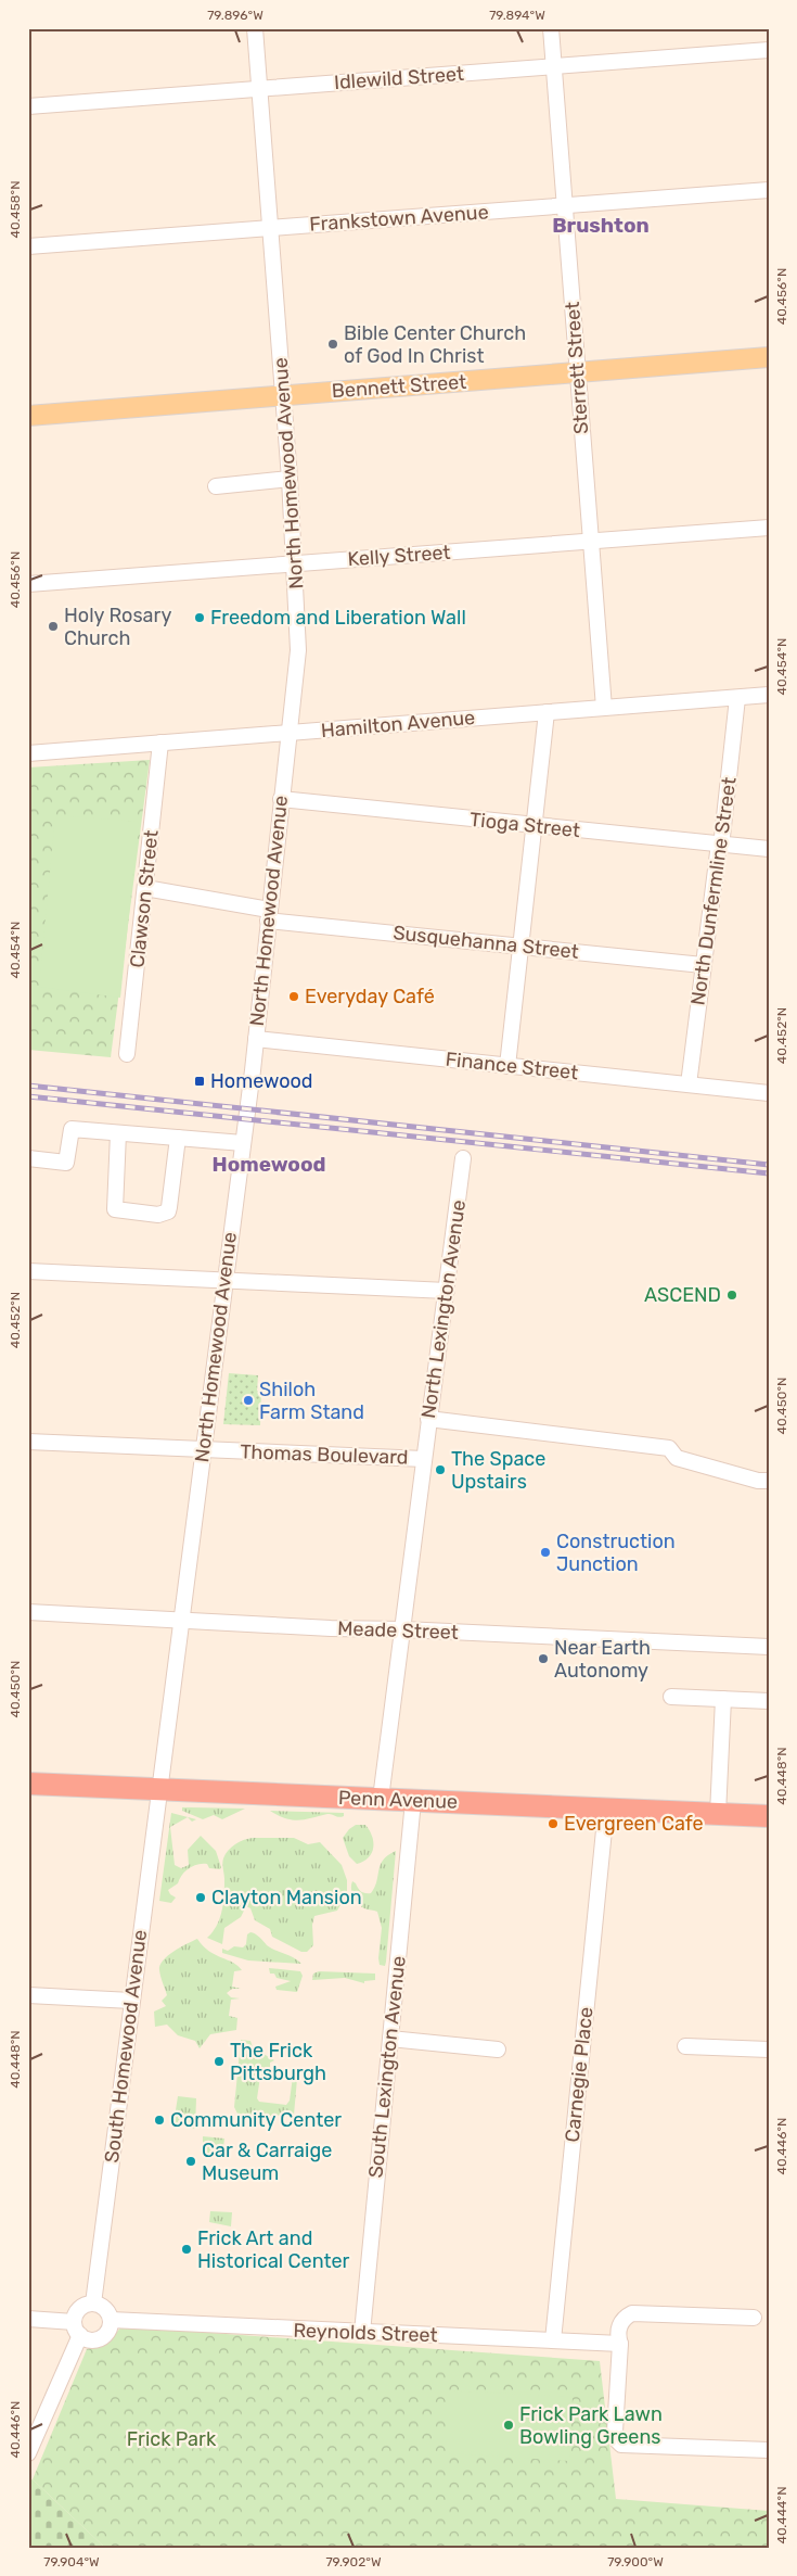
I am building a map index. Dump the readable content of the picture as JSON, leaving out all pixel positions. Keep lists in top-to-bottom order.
{
  "streets": {
    "highway": ["Penn Avenue"],
    "main road": ["Bennett Street"],
    "street": [
      "Idlewild Street",
      "Frankstown Avenue",
      "Sterrett Street",
      "North Homewood Avenue",
      "Kelly Street",
      "Hamilton Avenue",
      "Tioga Street",
      "North Dunfermline Street",
      "Clawson Street",
      "Susquehanna Street",
      "Finance Street",
      "North Lexington Avenue",
      "Thomas Boulevard",
      "Meade Street",
      "South Homewood Avenue",
      "South Lexington Avenue",
      "Carnegie Place",
      "Reynolds Street"
    ]
  },
  "crossings": [
    ["Idlewild Street", "Sterrett Street"],
    ["Idlewild Street", "North Homewood Avenue"],
    ["Frankstown Avenue", "Sterrett Street"],
    ["Frankstown Avenue", "North Homewood Avenue"],
    ["Sterrett Street", "Bennett Street"],
    ["Sterrett Street", "Kelly Street"],
    ["Sterrett Street", "Hamilton Avenue"],
    ["Bennett Street", "North Homewood Avenue"],
    ["North Homewood Avenue", "Kelly Street"],
    ["North Homewood Avenue", "Hamilton Avenue"],
    ["North Homewood Avenue", "Tioga Street"],
    ["North Homewood Avenue", "Susquehanna Street"],
    ["North Homewood Avenue", "Finance Street"],
    ["North Homewood Avenue", "Thomas Boulevard"],
    ["North Homewood Avenue", "Meade Street"],
    ["North Homewood Avenue", "Penn Avenue"],
    ["North Homewood Avenue", "South Homewood Avenue"],
    ["Hamilton Avenue", "North Dunfermline Street"],
    ["Hamilton Avenue", "Clawson Street"],
    ["Tioga Street", "North Dunfermline Street"],
    ["North Dunfermline Street", "Susquehanna Street"],
    ["North Dunfermline Street", "Finance Street"],
    ["Clawson Street", "Susquehanna Street"],
    ["North Lexington Avenue", "Thomas Boulevard"],
    ["North Lexington Avenue", "Meade Street"],
    ["North Lexington Avenue", "Penn Avenue"],
    ["Penn Avenue", "South Homewood Avenue"],
    ["Penn Avenue", "South Lexington Avenue"],
    ["Penn Avenue", "Carnegie Place"],
    ["South Homewood Avenue", "Reynolds Street"],
    ["South Lexington Avenue", "Reynolds Street"],
    ["Carnegie Place", "Reynolds Street"]
  ],
  "districts": ["Brushton", "Homewood"],
  "parks": ["Frick Park"],
  "places": {
    "other": [
      "Bible Center Church of God In Christ",
      "Freedom and Liberation Wall",
      "Holy Rosary Church",
      "Everyday Café",
      "ASCEND",
      "Shiloh Farm Stand",
      "The Space Upstairs",
      "Construction Junction",
      "Near Earth Autonomy",
      "Evergreen Cafe",
      "Clayton Mansion",
      "The Frick Pittsburgh",
      "Community Center",
      "Car & Carraige Museum",
      "Frick Art and Historical Center",
      "Frick Park Lawn Bowling Greens"
    ],
    "transit": ["Homewood"]
  },
  "coordinates": [
    "79.896°W",
    "79.894°W",
    "40.458°N",
    "40.456°N",
    "40.454°N",
    "40.452°N",
    "40.450°N",
    "40.448°N",
    "40.446°N",
    "40.444°N",
    "79.904°W",
    "79.902°W",
    "79.900°W"
  ]
}
